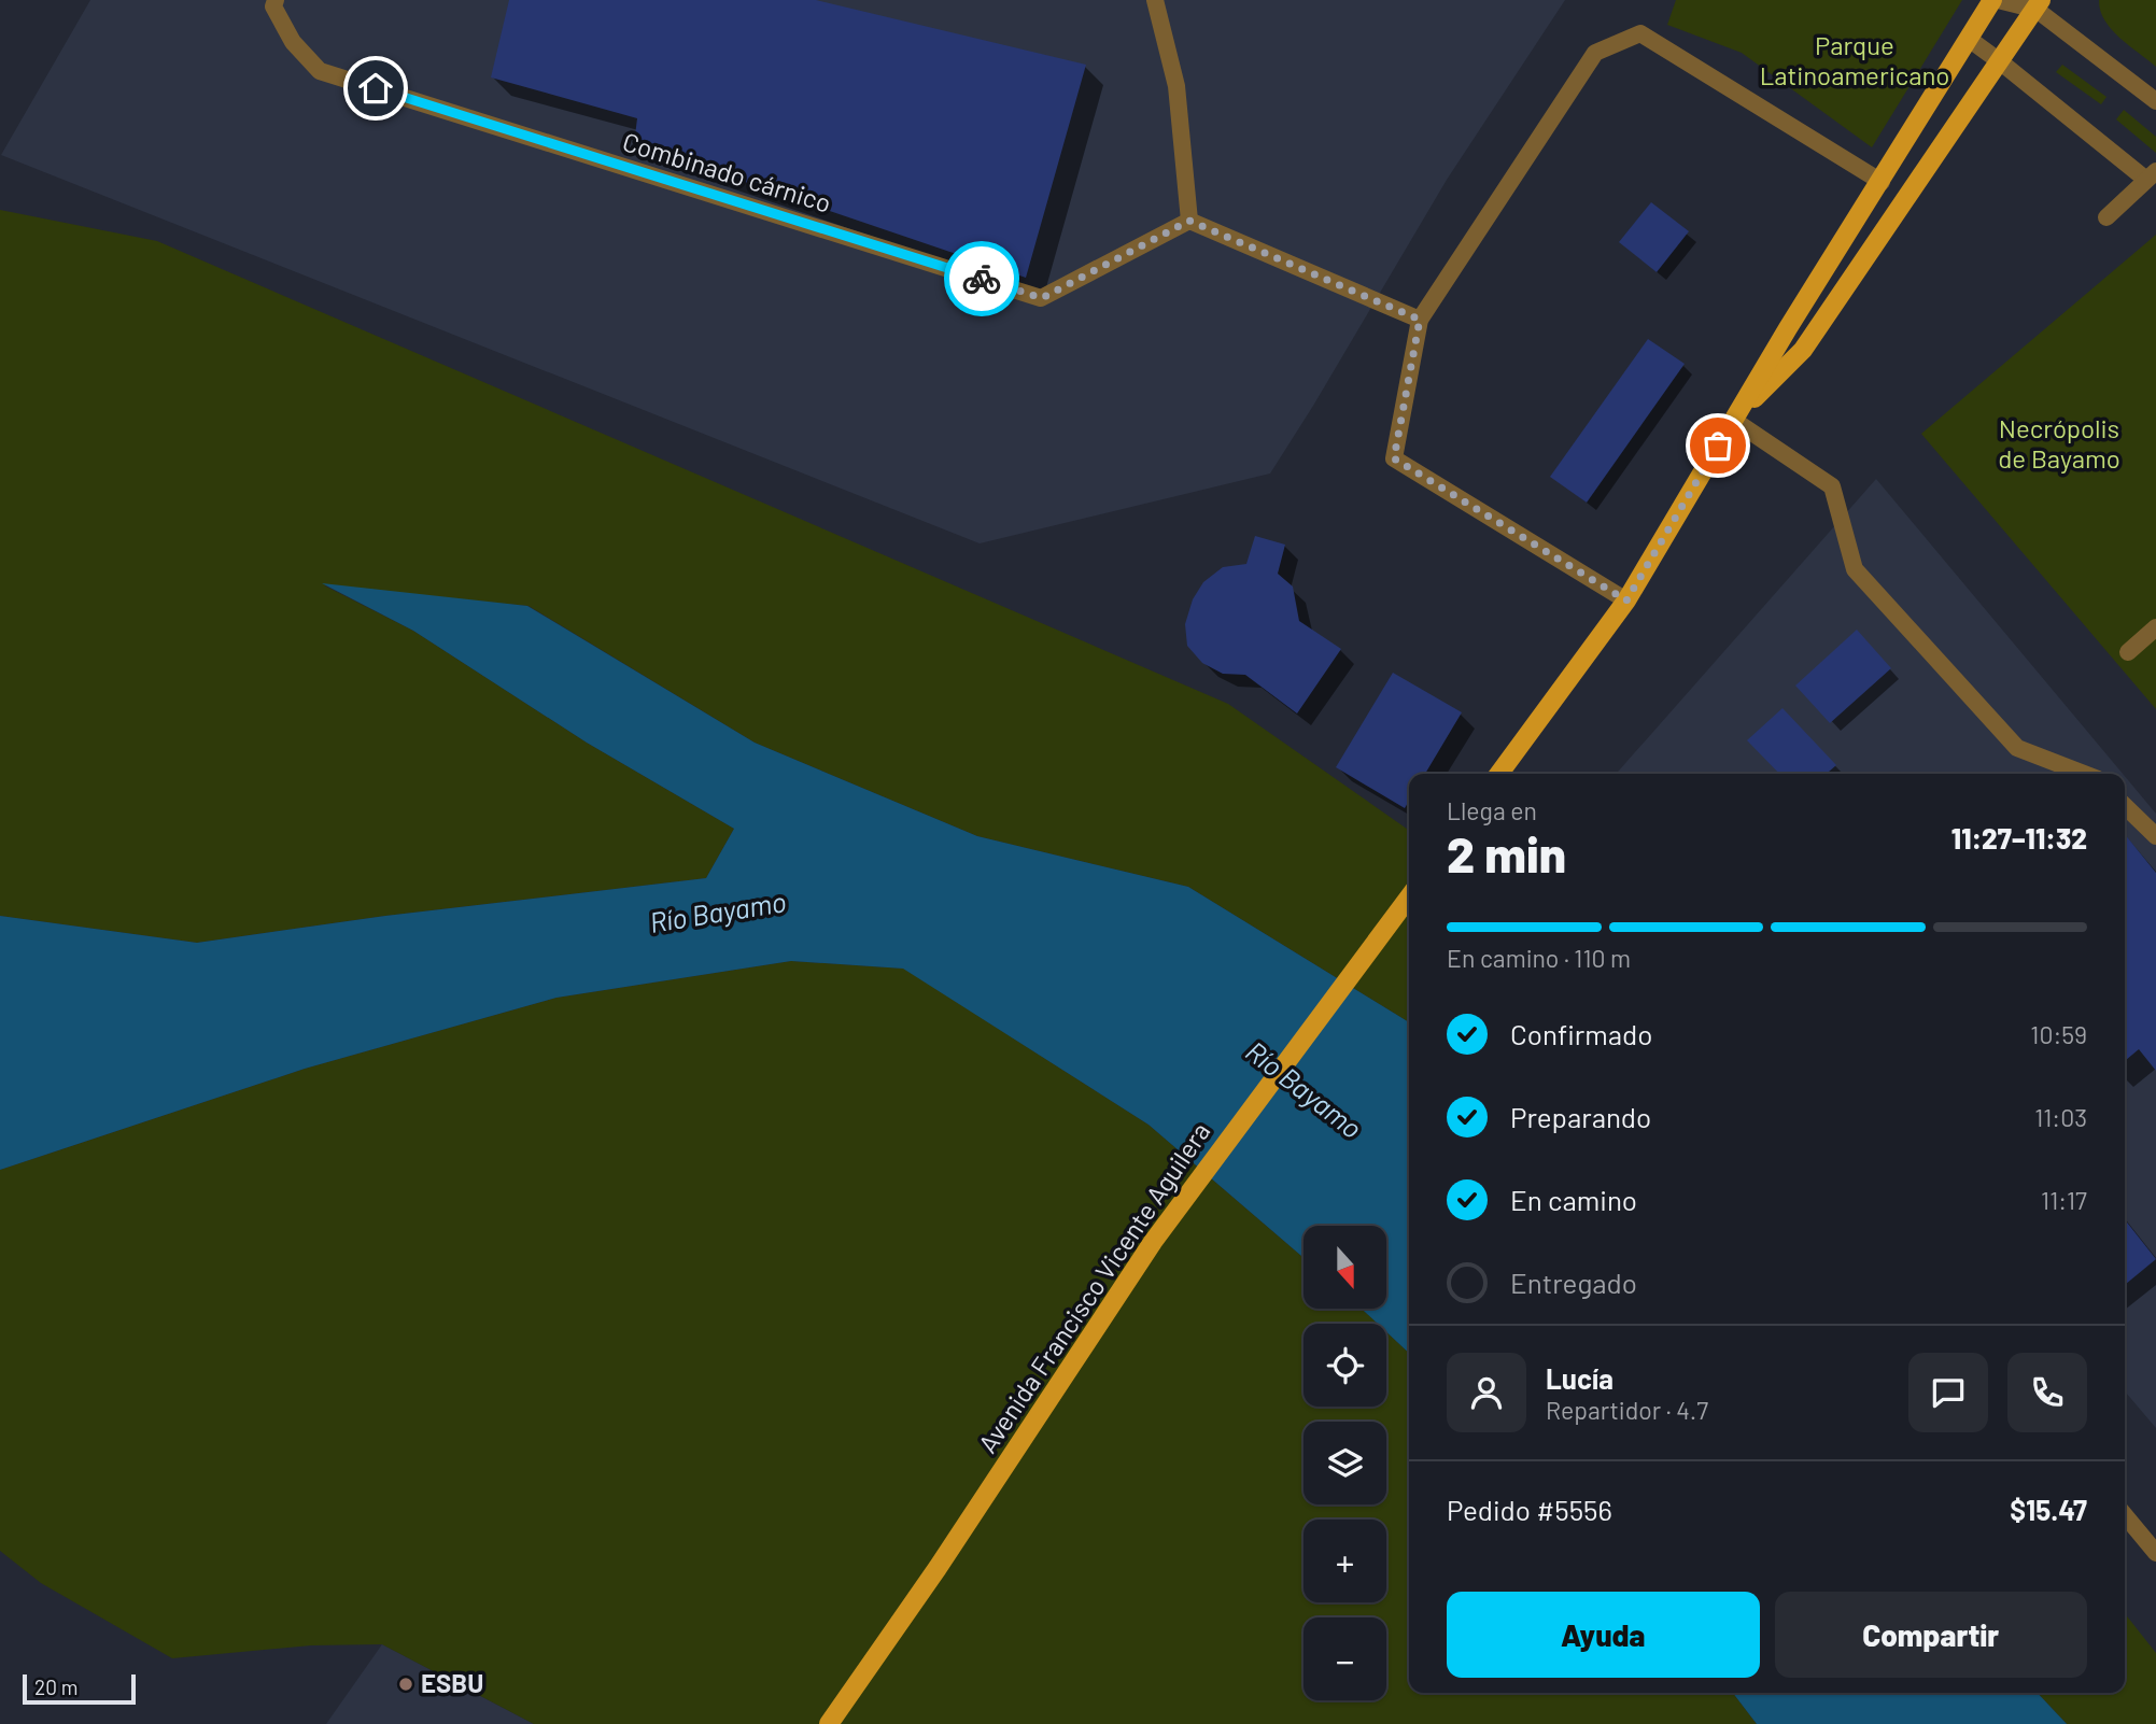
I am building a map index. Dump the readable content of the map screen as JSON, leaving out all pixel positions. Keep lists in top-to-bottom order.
{
  "streets": {
    "main road": ["Avenida Francisco Vicente Aguilera"],
    "lane": ["Combinado cárnico"]
  },
  "water": ["Río Bayamo"],
  "parks": ["Parque Latinoamericano", "Necrópolis de Bayamo"],
  "places": ["ESBU"],
  "scale_bar": "20 m",
  "north": "bottom",
  "page": {
    "heading": ["2 min", "Llega en", "11:27–11:32"],
    "panel": [
      "Lucía",
      "Repartidor · 4.7",
      "Pedido #5556",
      "$15.47"
    ],
    "bar": "En camino · 110 m",
    "list": [
      ["Confirmado", "10:59"],
      ["Preparando", "11:03"],
      ["En camino", "11:17"],
      "Entregado"
    ],
    "map_buttons": ["+", "−"],
    "buttons": ["Ayuda", "Compartir"],
    "scale": "20 m"
  }
}
